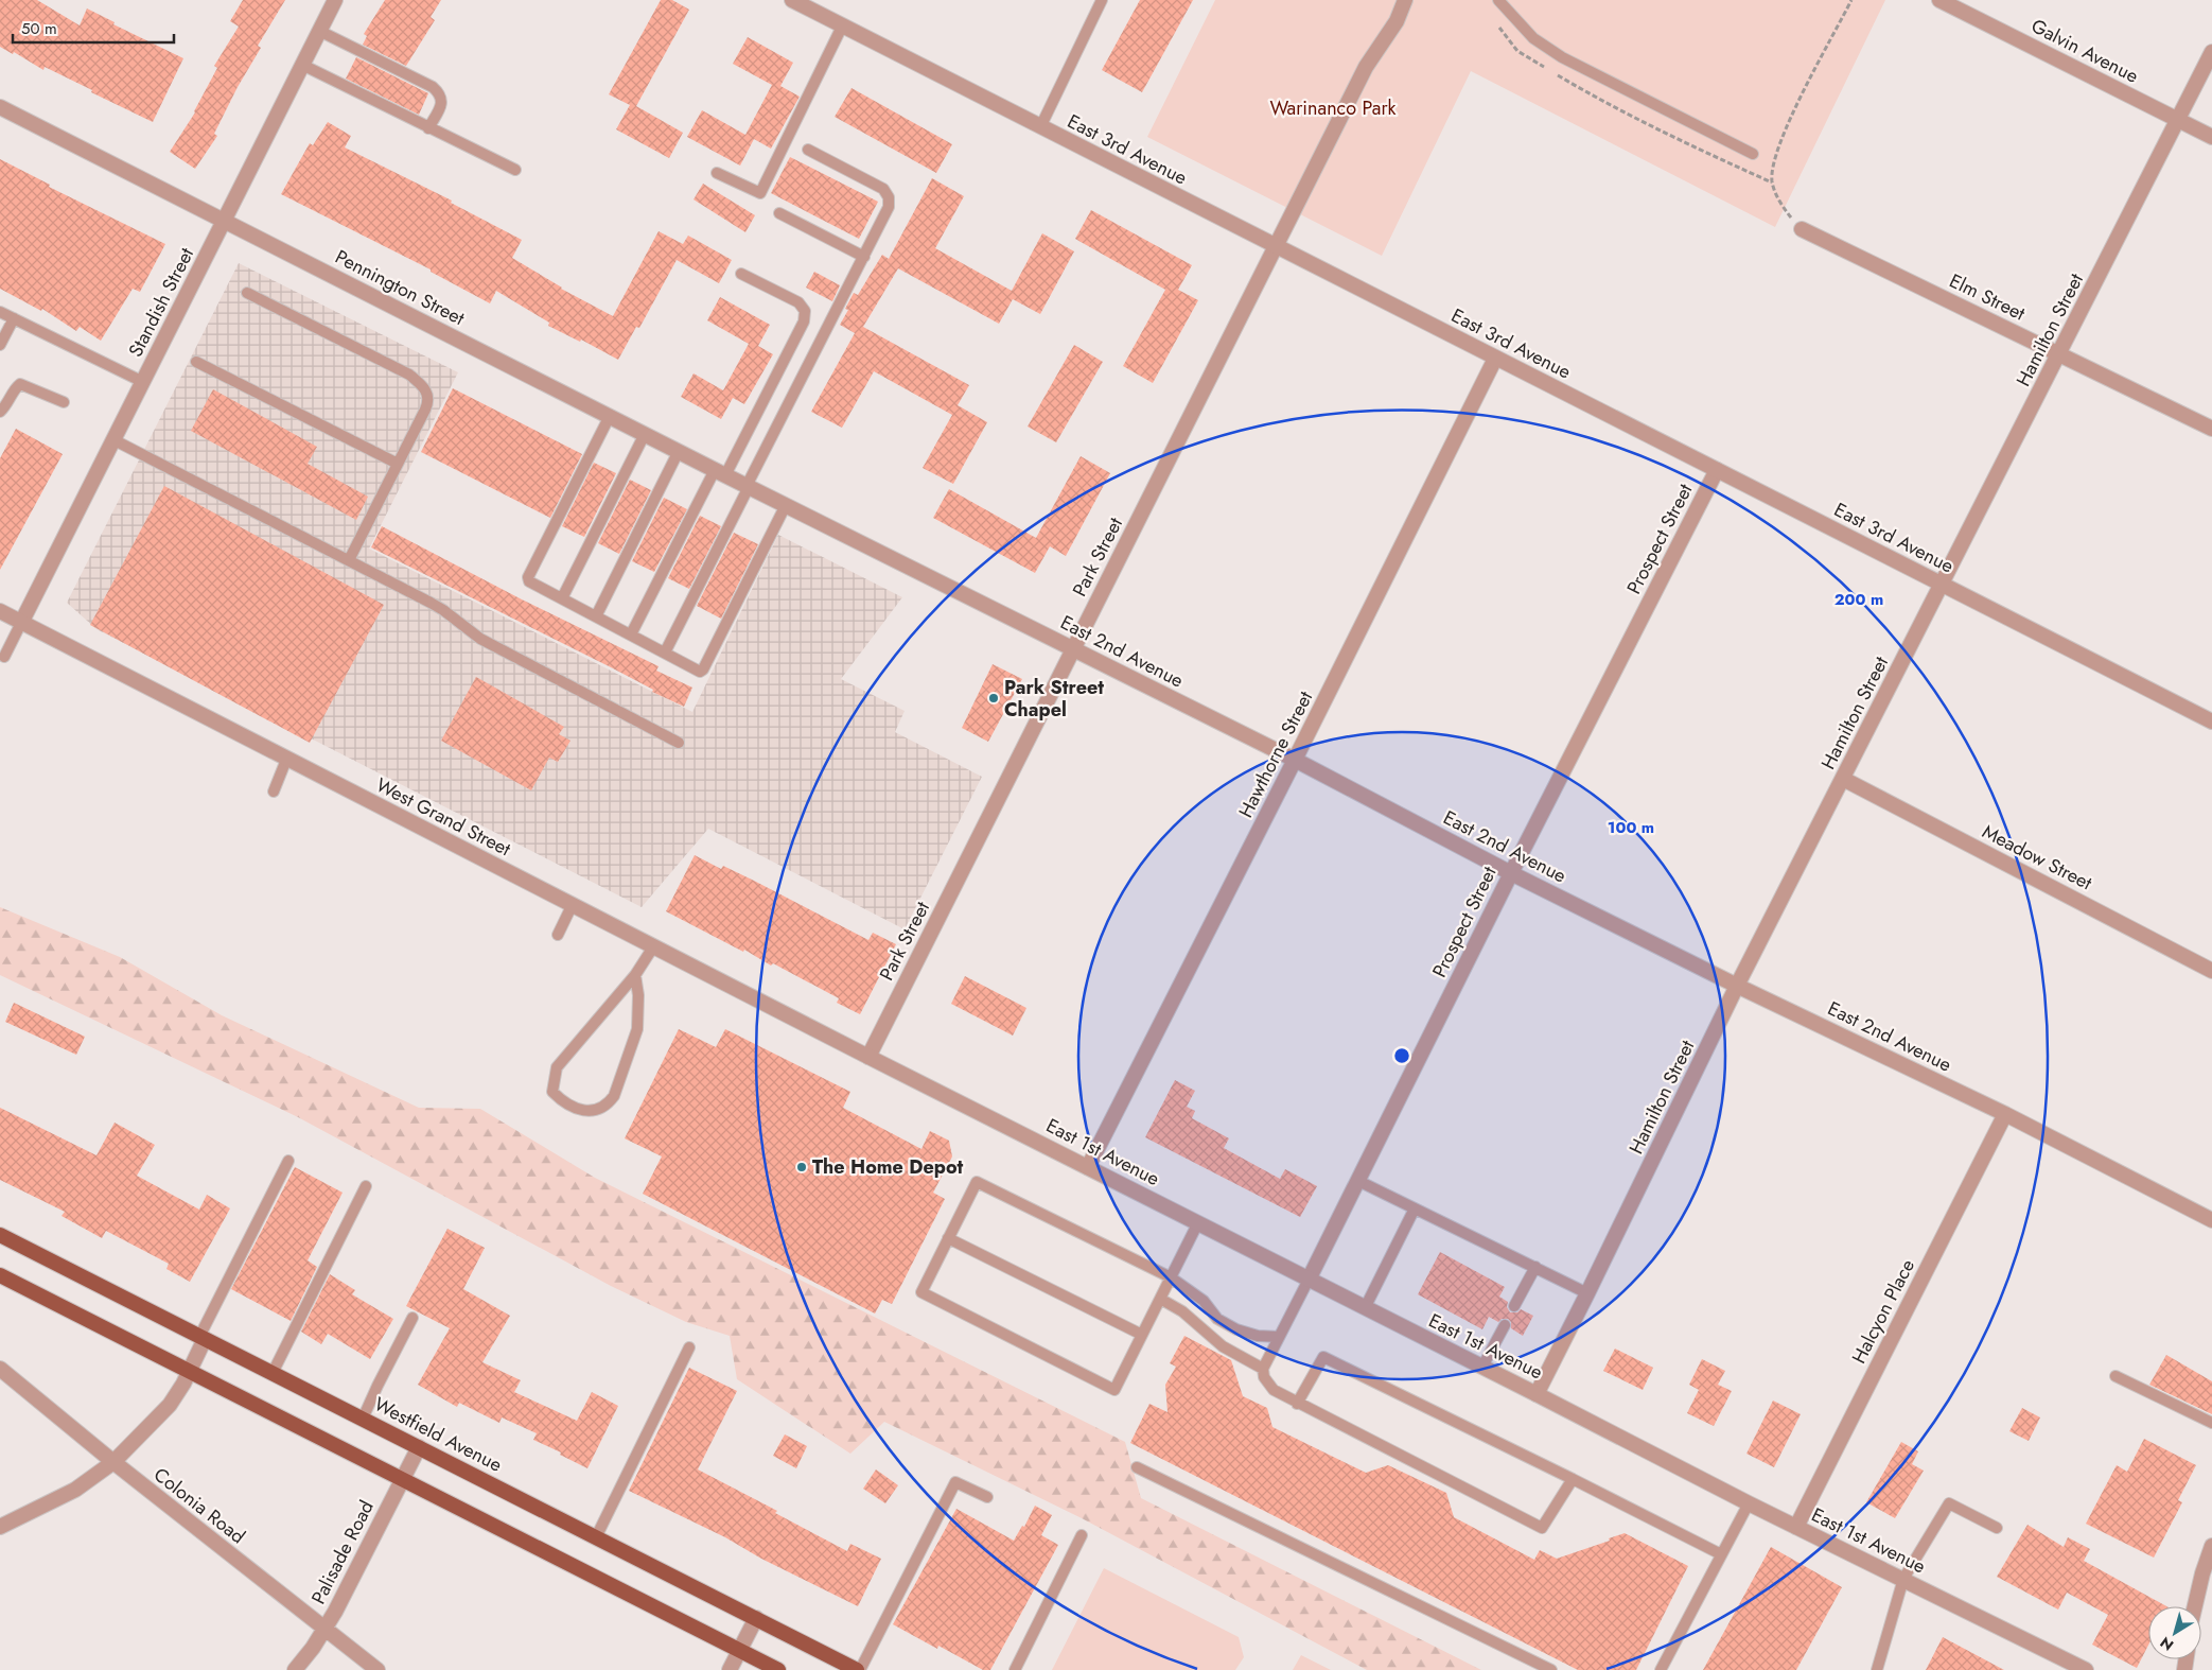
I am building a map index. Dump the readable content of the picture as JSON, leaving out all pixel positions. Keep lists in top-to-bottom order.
{
  "streets": {
    "main road": ["Westfield Avenue"],
    "street": [
      "Galvin Avenue",
      "East 3rd Avenue",
      "Pennington Street",
      "Elm Street",
      "Standish Street",
      "Hamilton Street",
      "Prospect Street",
      "Park Street",
      "East 2nd Avenue",
      "Hawthorne Street",
      "West Grand Street",
      "Meadow Street",
      "East 1st Avenue",
      "Halcyon Place",
      "Colonia Road",
      "Palisade Road"
    ]
  },
  "crossings": [
    ["Galvin Avenue", "Hamilton Street"],
    ["East 3rd Avenue", "Hamilton Street"],
    ["East 3rd Avenue", "Prospect Street"],
    ["East 3rd Avenue", "Park Street"],
    ["East 3rd Avenue", "Hawthorne Street"],
    ["Pennington Street", "Standish Street"],
    ["Pennington Street", "East 2nd Avenue"],
    ["Elm Street", "Hamilton Street"],
    ["Standish Street", "West Grand Street"],
    ["Hamilton Street", "East 2nd Avenue"],
    ["Hamilton Street", "Meadow Street"],
    ["Hamilton Street", "East 1st Avenue"],
    ["Prospect Street", "East 2nd Avenue"],
    ["Prospect Street", "East 1st Avenue"],
    ["Park Street", "East 2nd Avenue"],
    ["Park Street", "West Grand Street"],
    ["Park Street", "East 1st Avenue"],
    ["East 2nd Avenue", "Hawthorne Street"],
    ["East 2nd Avenue", "Halcyon Place"],
    ["Hawthorne Street", "East 1st Avenue"],
    ["West Grand Street", "East 1st Avenue"],
    ["East 1st Avenue", "Halcyon Place"],
    ["Westfield Avenue", "Palisade Road"],
    ["Colonia Road", "Palisade Road"]
  ],
  "parks": ["Warinanco Park"],
  "places": ["Park Street Chapel", "The Home Depot"],
  "scale_bar": "50 m",
  "north": "bottom left",
  "rings": ["200 m", "100 m"]
}
